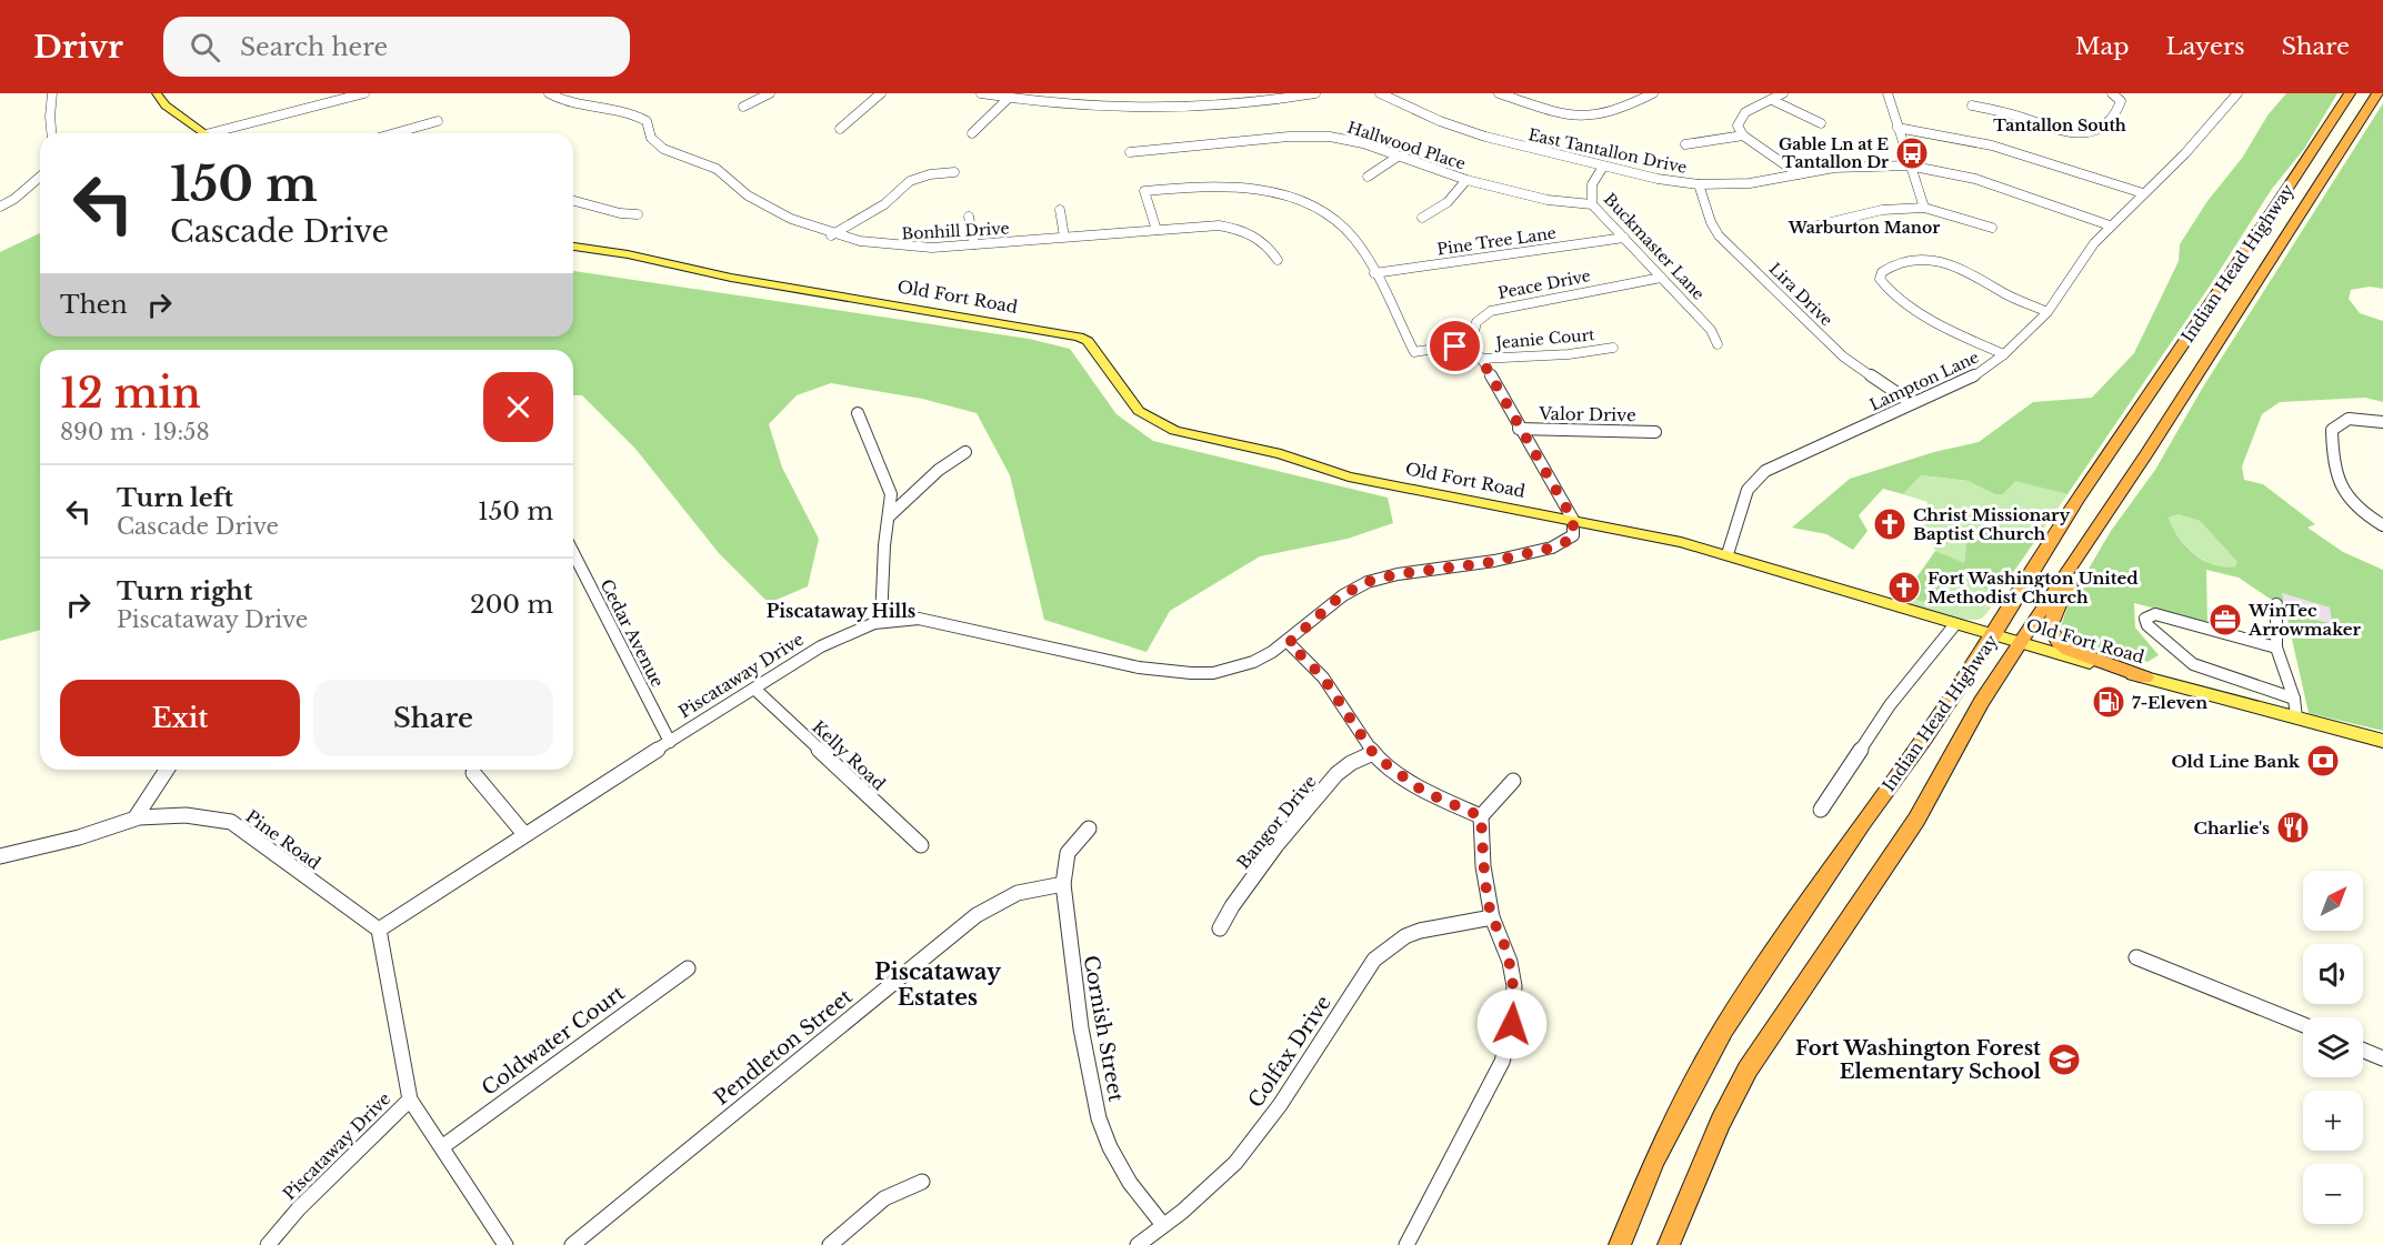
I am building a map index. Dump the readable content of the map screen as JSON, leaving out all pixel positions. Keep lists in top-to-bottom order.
{
  "streets": {
    "highway": ["Indian Head Highway"],
    "main road": ["Old Fort Road"],
    "street": [
      "Hallwood Place",
      "East Tantallon Drive",
      "Bonhill Drive",
      "Pine Tree Lane",
      "Buckmaster Lane",
      "Peace Drive",
      "Lira Drive",
      "Jeanie Court",
      "Lampton Lane",
      "Valor Drive",
      "Cedar Avenue",
      "Piscataway Drive",
      "Kelly Road",
      "Bangor Drive",
      "Pine Road",
      "Cornish Street",
      "Coldwater Court",
      "Pendleton Street",
      "Colfax Drive"
    ]
  },
  "crossings": [
    ["Hallwood Place", "Buckmaster Lane"],
    ["East Tantallon Drive", "Buckmaster Lane"],
    ["East Tantallon Drive", "Lira Drive"],
    ["East Tantallon Drive", "Lampton Lane"],
    ["Pine Tree Lane", "Buckmaster Lane"],
    ["Buckmaster Lane", "Peace Drive"],
    ["Indian Head Highway", "Old Fort Road"],
    ["Peace Drive", "Jeanie Court"],
    ["Lira Drive", "Lampton Lane"],
    ["Old Fort Road", "Lampton Lane"],
    ["Old Fort Road", "Piscataway Drive"],
    ["Cedar Avenue", "Piscataway Drive"],
    ["Piscataway Drive", "Kelly Road"],
    ["Piscataway Drive", "Pine Road"],
    ["Cornish Street", "Pendleton Street"],
    ["Cornish Street", "Colfax Drive"]
  ],
  "districts": [
    "Tantallon South",
    "Warburton Manor",
    "Piscataway Hills",
    "Piscataway Estates"
  ],
  "places": {
    "bus stop": ["Gable Ln at E Tantallon Dr"],
    "church": ["Christ Missionary Baptist Church", "Fort Washington United Methodist Church"],
    "office": ["WinTec Arrowmaker"],
    "fuel station": ["7-Eleven"],
    "bank": ["Old Line Bank"],
    "restaurant": ["Charlie's"],
    "school or university": ["Fort Washington Forest Elementary School"]
  },
  "north": "top right",
  "page": {
    "header": "Drivr",
    "search": "Search here",
    "nav": ["Map", "Layers", "Share"],
    "turn": ["150 m", "Cascade Drive"],
    "then": "Then",
    "heading": ["12 min", "890 m · 19:58"],
    "list": [
      {
        "name": "Turn left",
        "note": "Cascade Drive",
        "value": "150 m"
      },
      {
        "name": "Turn right",
        "note": "Piscataway Drive",
        "value": "200 m"
      }
    ],
    "buttons": ["Exit", "Share"],
    "map_buttons": ["+", "−"]
  }
}
